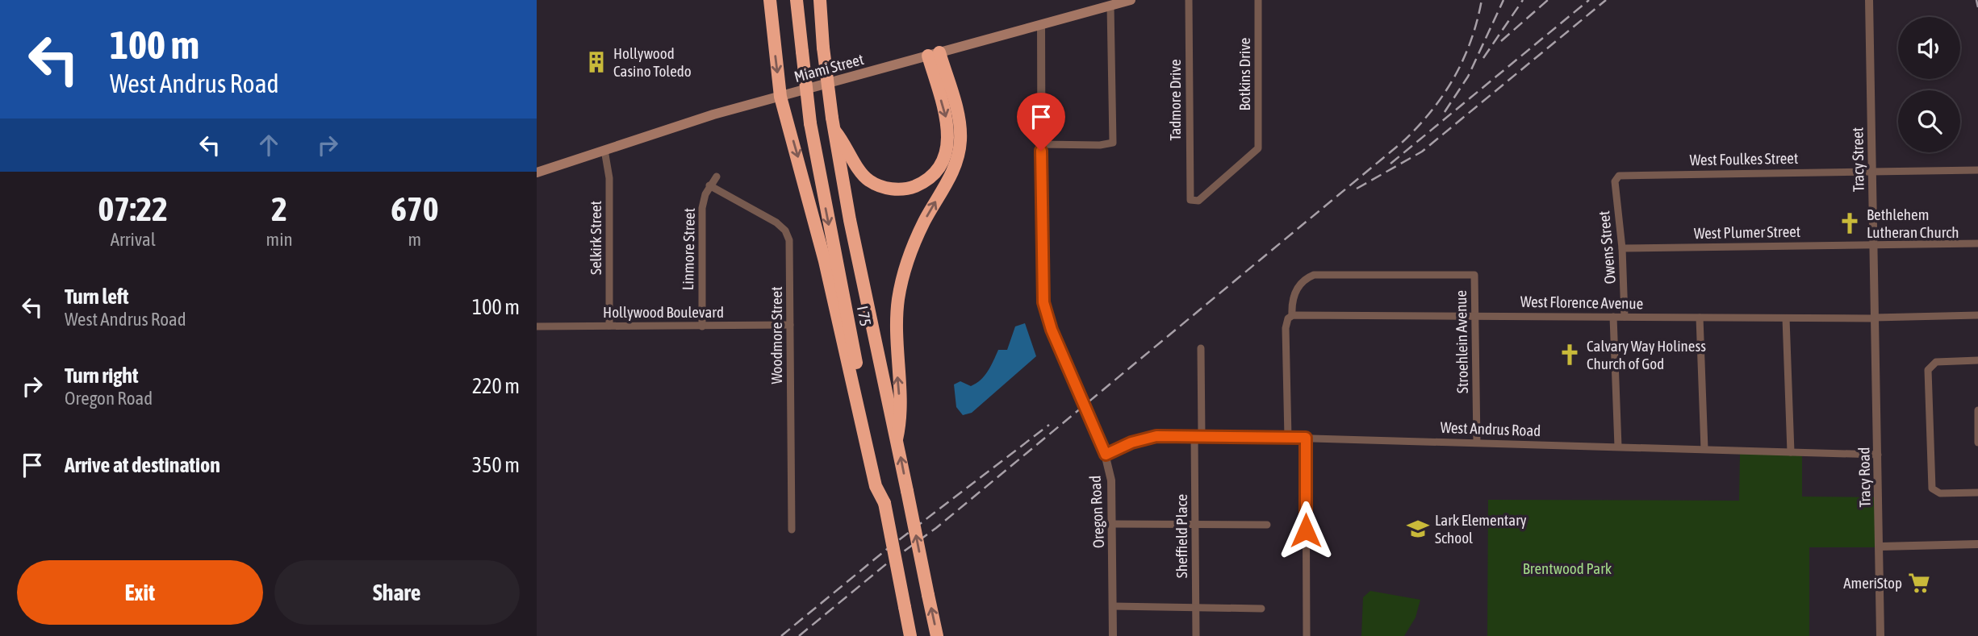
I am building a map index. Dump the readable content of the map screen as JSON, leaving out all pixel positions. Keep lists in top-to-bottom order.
{
  "streets": {
    "highway": ["I 75"],
    "main road": ["Miami Street"],
    "street": [
      "Botkins Drive",
      "Tadmore Drive",
      "West Foulkes Street",
      "Tracy Street",
      "West Plumer Street",
      "Selkirk Street",
      "Owens Street",
      "Linmore Street",
      "West Florence Avenue",
      "Hollywood Boulevard",
      "Woodmore Street",
      "Stroehlein Avenue",
      "West Andrus Road",
      "Tracy Road",
      "Oregon Road",
      "Sheffield Place"
    ]
  },
  "crossings": [
    ["Miami Street", "Selkirk Street"],
    ["Miami Street", "Oregon Road"],
    ["Botkins Drive", "Tadmore Drive"],
    ["West Foulkes Street", "Tracy Street"],
    ["West Foulkes Street", "Owens Street"],
    ["Tracy Street", "West Plumer Street"],
    ["Tracy Street", "West Florence Avenue"],
    ["Tracy Street", "Tracy Road"],
    ["West Plumer Street", "Owens Street"],
    ["Selkirk Street", "Hollywood Boulevard"],
    ["Owens Street", "West Florence Avenue"],
    ["Linmore Street", "Hollywood Boulevard"],
    ["Linmore Street", "Woodmore Street"],
    ["West Florence Avenue", "Stroehlein Avenue"],
    ["West Florence Avenue", "Tracy Road"],
    ["Hollywood Boulevard", "Woodmore Street"],
    ["Stroehlein Avenue", "West Andrus Road"],
    ["West Andrus Road", "Tracy Road"],
    ["West Andrus Road", "Oregon Road"],
    ["West Andrus Road", "Sheffield Place"]
  ],
  "parks": ["Brentwood Park"],
  "places": {
    "building": ["Hollywood Casino Toledo"],
    "church": ["Bethlehem Lutheran Church", "Calvary Way Holiness Church of God"],
    "school or university": ["Lark Elementary School"],
    "supermarket": ["AmeriStop"]
  },
  "page": {
    "turn": ["100 m", "West Andrus Road"],
    "eta": [
      "07:22",
      "Arrival",
      "2",
      "min",
      "670",
      "m"
    ],
    "list": [
      {
        "name": "Turn left",
        "note": "West Andrus Road",
        "value": "100 m"
      },
      {
        "name": "Turn right",
        "note": "Oregon Road",
        "value": "220 m"
      },
      {
        "name": "Arrive at destination",
        "value": "350 m"
      }
    ],
    "buttons": ["Exit", "Share"]
  }
}
